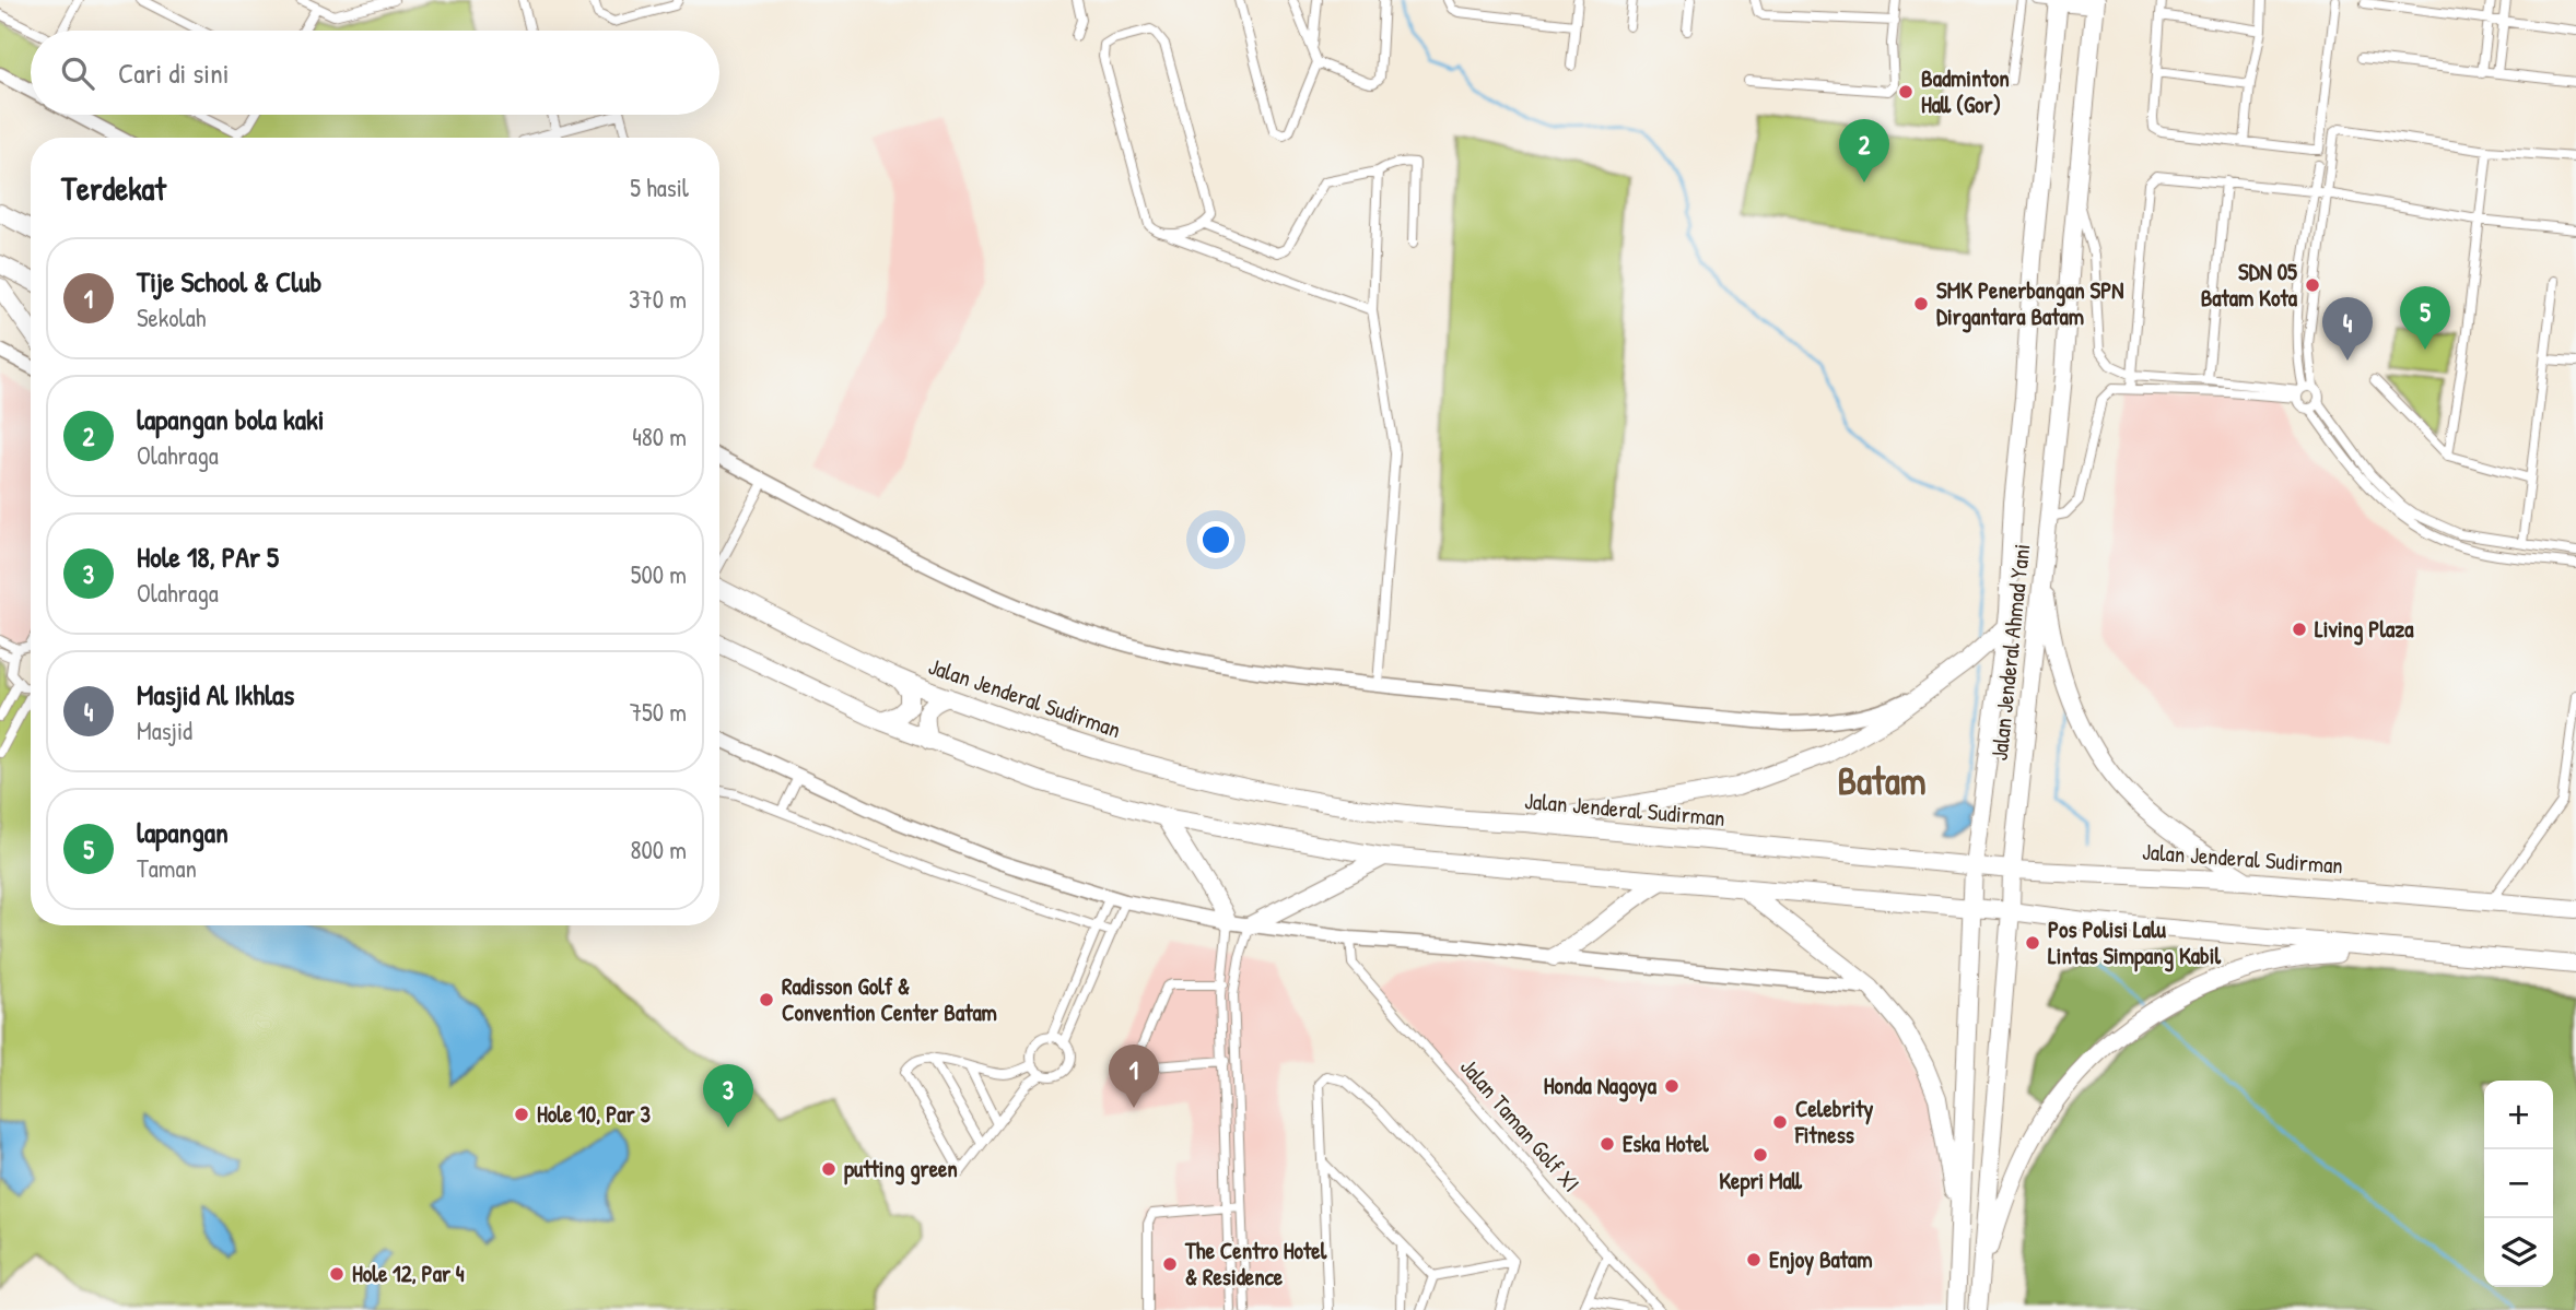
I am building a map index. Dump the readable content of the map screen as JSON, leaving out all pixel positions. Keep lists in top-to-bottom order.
{
  "streets": {
    "highway": ["Jalan Jenderal Ahmad Yani", "Jalan Jenderal Sudirman"],
    "street": ["Jalan Taman Golf XI"]
  },
  "crossings": [
    ["Jalan Jenderal Ahmad Yani", "Jalan Jenderal Sudirman"]
  ],
  "districts": ["Batam"],
  "places": [
    "Badminton Hall (Gor)",
    "SDN 05 Batam Kota",
    "SMK Penerbangan SPN Dirgantara Batam",
    "Living Plaza",
    "Pos Polisi Lalu Lintas Simpang Kabil",
    "Radisson Golf & Convention Center Batam",
    "Honda Nagoya",
    "Hole 10, Par 3",
    "Celebrity Fitness",
    "Eska Hotel",
    "Kepri Mall",
    "putting green",
    "Enjoy Batam",
    "The Centro Hotel & Residence",
    "Hole 12, Par 4"
  ],
  "page": {
    "search": "Cari di sini",
    "pins": [
      "2",
      "5",
      "4",
      "1",
      "3"
    ],
    "heading": ["Terdekat", "5 hasil"],
    "list": [
      {
        "mark": "1",
        "name": "Tije School & Club",
        "note": "Sekolah",
        "value": "370 m"
      },
      {
        "mark": "2",
        "name": "lapangan bola kaki",
        "note": "Olahraga",
        "value": "480 m"
      },
      {
        "mark": "3",
        "name": "Hole 18, PAr 5",
        "note": "Olahraga",
        "value": "500 m"
      },
      {
        "mark": "4",
        "name": "Masjid Al Ikhlas",
        "note": "Masjid",
        "value": "750 m"
      },
      {
        "mark": "5",
        "name": "lapangan",
        "note": "Taman",
        "value": "800 m"
      }
    ],
    "map_buttons": ["+", "−"]
  }
}
